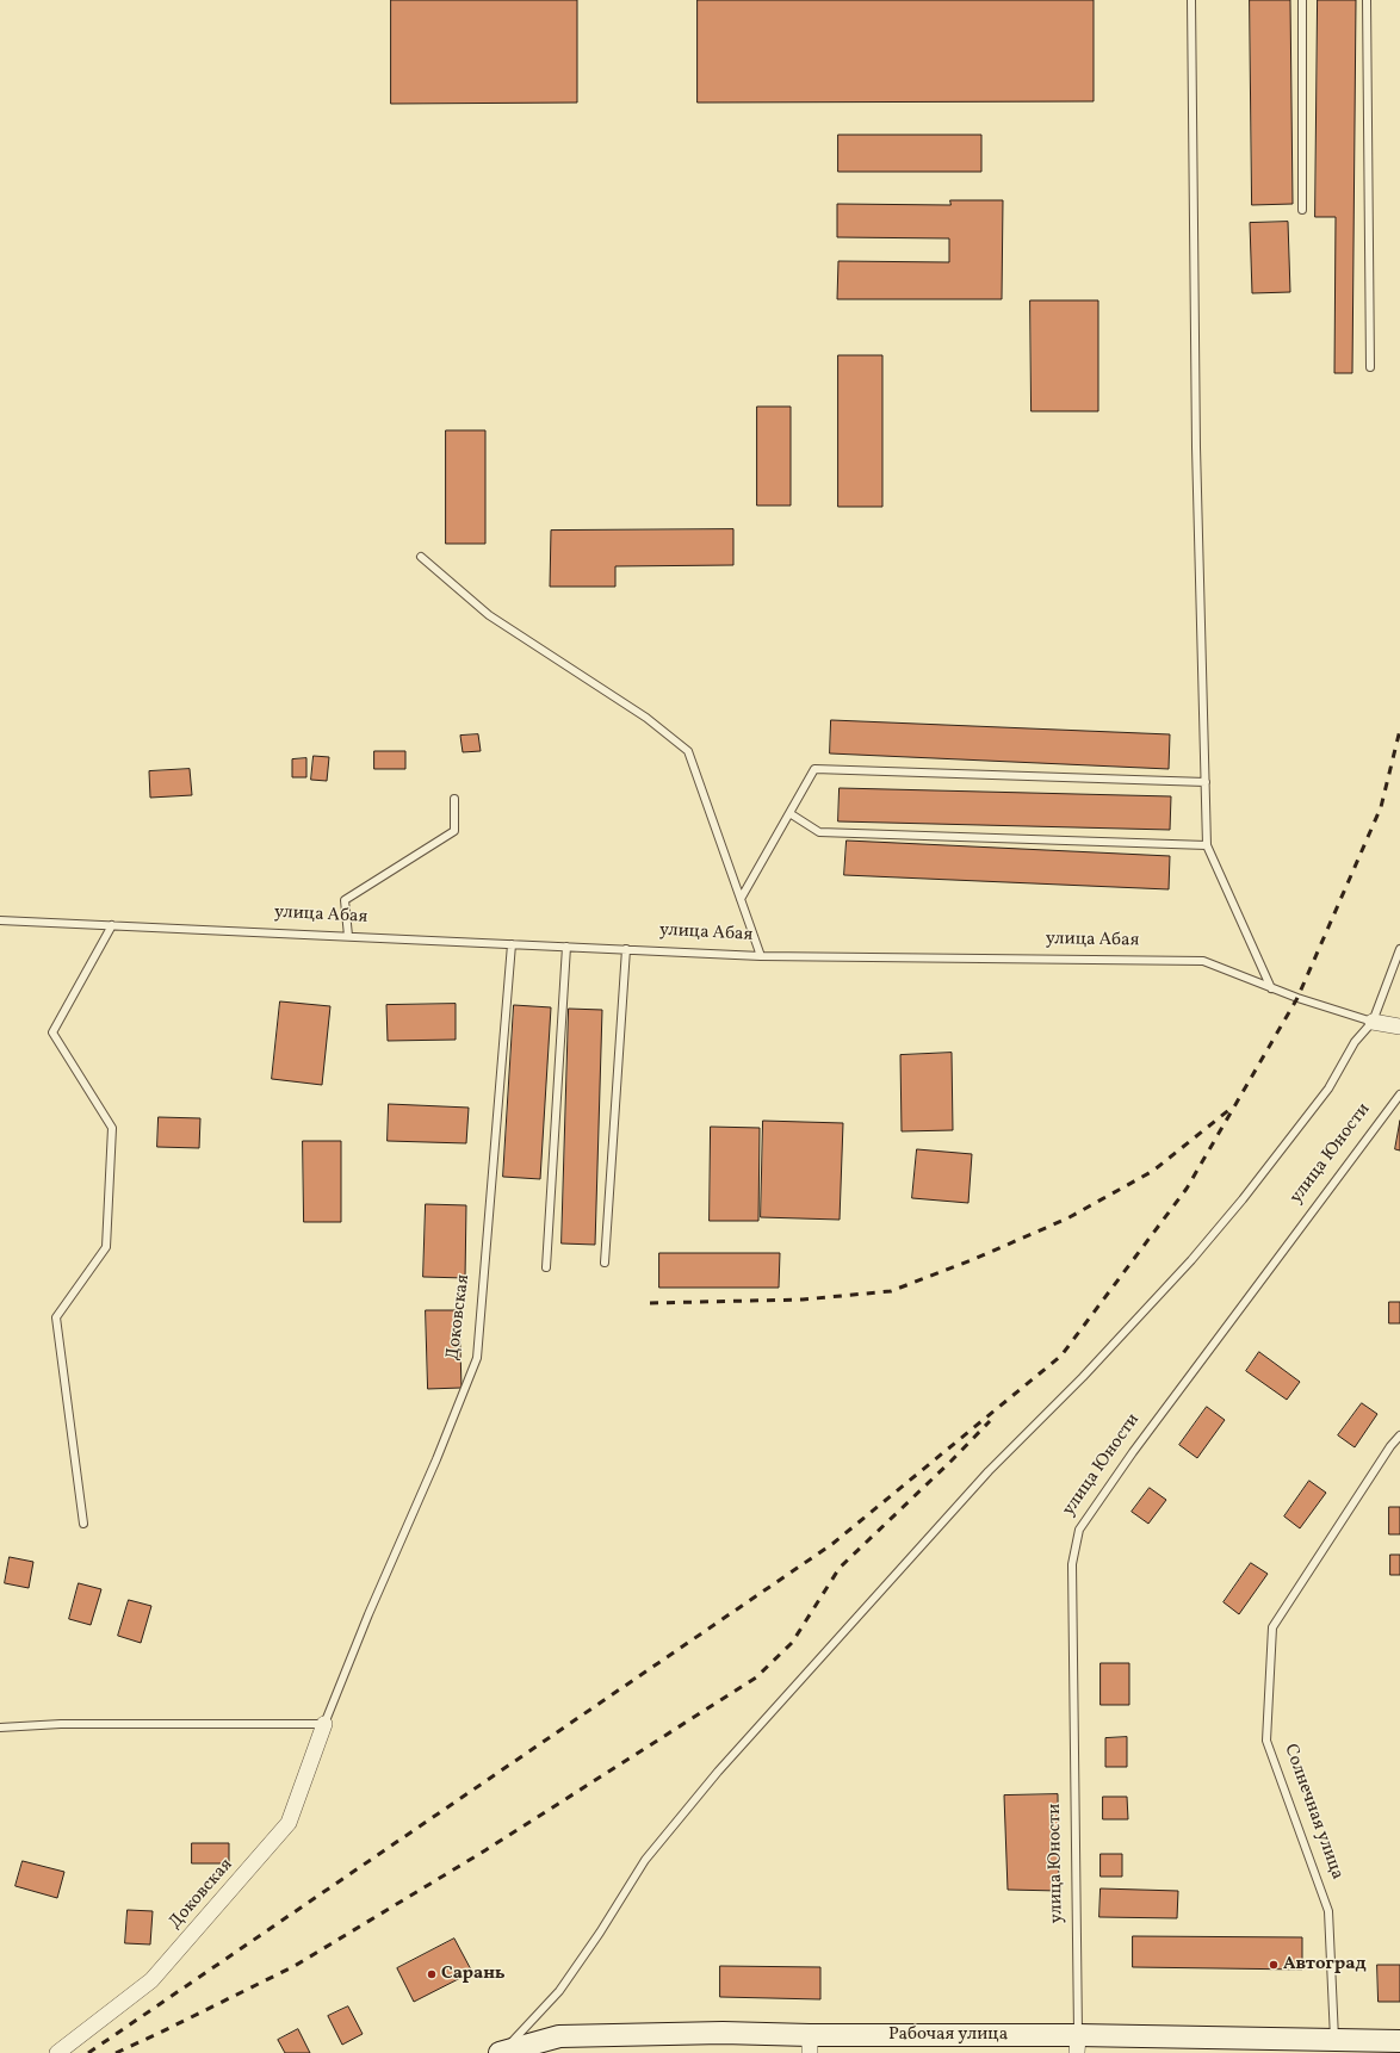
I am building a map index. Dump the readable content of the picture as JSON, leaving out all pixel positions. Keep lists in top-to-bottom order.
{
  "streets": {
    "main road": ["Рабочая улица"],
    "street": ["улица Абая", "Доковская"],
    "lane": ["улица Юности", "Солнечная улица"]
  },
  "crossings": [
    ["улица Абая", "Доковская"],
    ["улица Юности", "Рабочая улица"],
    ["Солнечная улица", "Рабочая улица"]
  ],
  "places": ["Автоград", "Сарань"]
}
